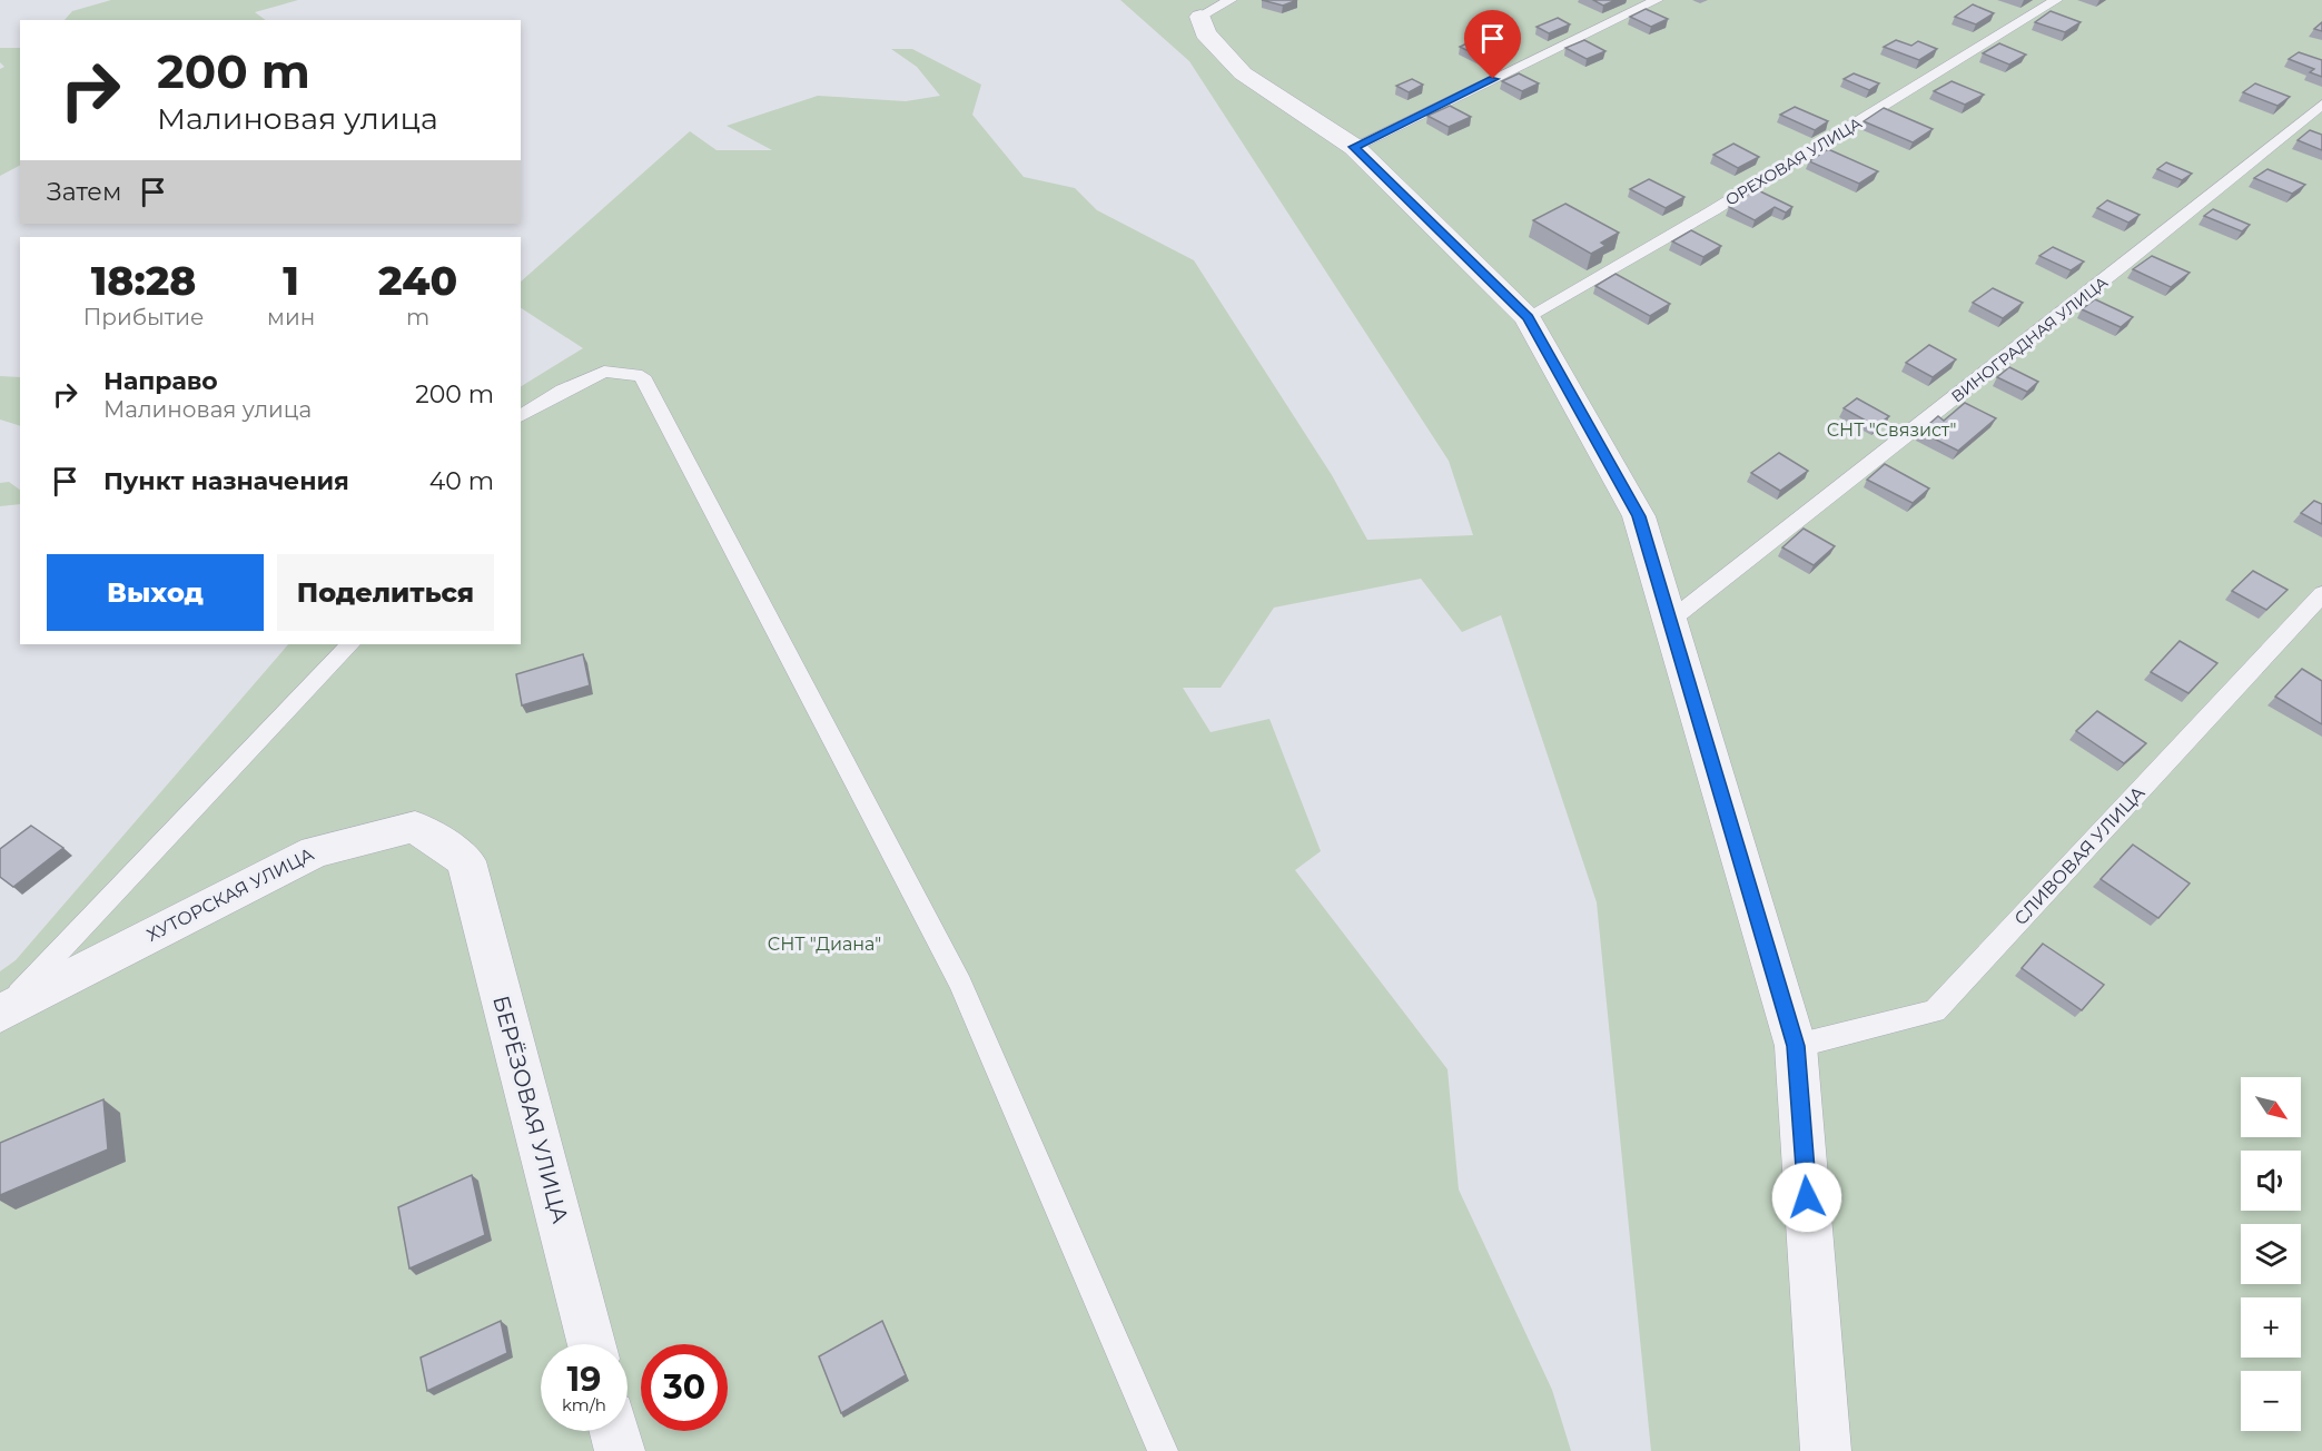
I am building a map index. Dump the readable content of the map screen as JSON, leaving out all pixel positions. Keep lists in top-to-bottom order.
{
  "streets": {
    "street": ["ХУТОРСКАЯ УЛИЦА", "БЕРЁЗОВАЯ УЛИЦА"],
    "lane": ["ОРЕХОВАЯ УЛИЦА", "ВИНОГРАДНАЯ УЛИЦА", "СЛИВОВАЯ УЛИЦА"]
  },
  "crossings": [
    ["ХУТОРСКАЯ УЛИЦА", "БЕРЁЗОВАЯ УЛИЦА"]
  ],
  "parks": ["СНТ \"Связист\"", "СНТ \"Диана\""],
  "north": "bottom right",
  "page": {
    "turn": ["200 m", "Малиновая улица"],
    "then": "Затем",
    "eta": [
      "18:28",
      "Прибытие",
      "1",
      "мин",
      "240",
      "m"
    ],
    "list": [
      {
        "name": "Направо",
        "note": "Малиновая улица",
        "value": "200 m"
      },
      {
        "name": "Пункт назначения",
        "value": "40 m"
      }
    ],
    "buttons": ["Выход", "Поделиться"],
    "map_buttons": ["+", "−"],
    "speed": "19 km/h",
    "limit": "30"
  }
}
